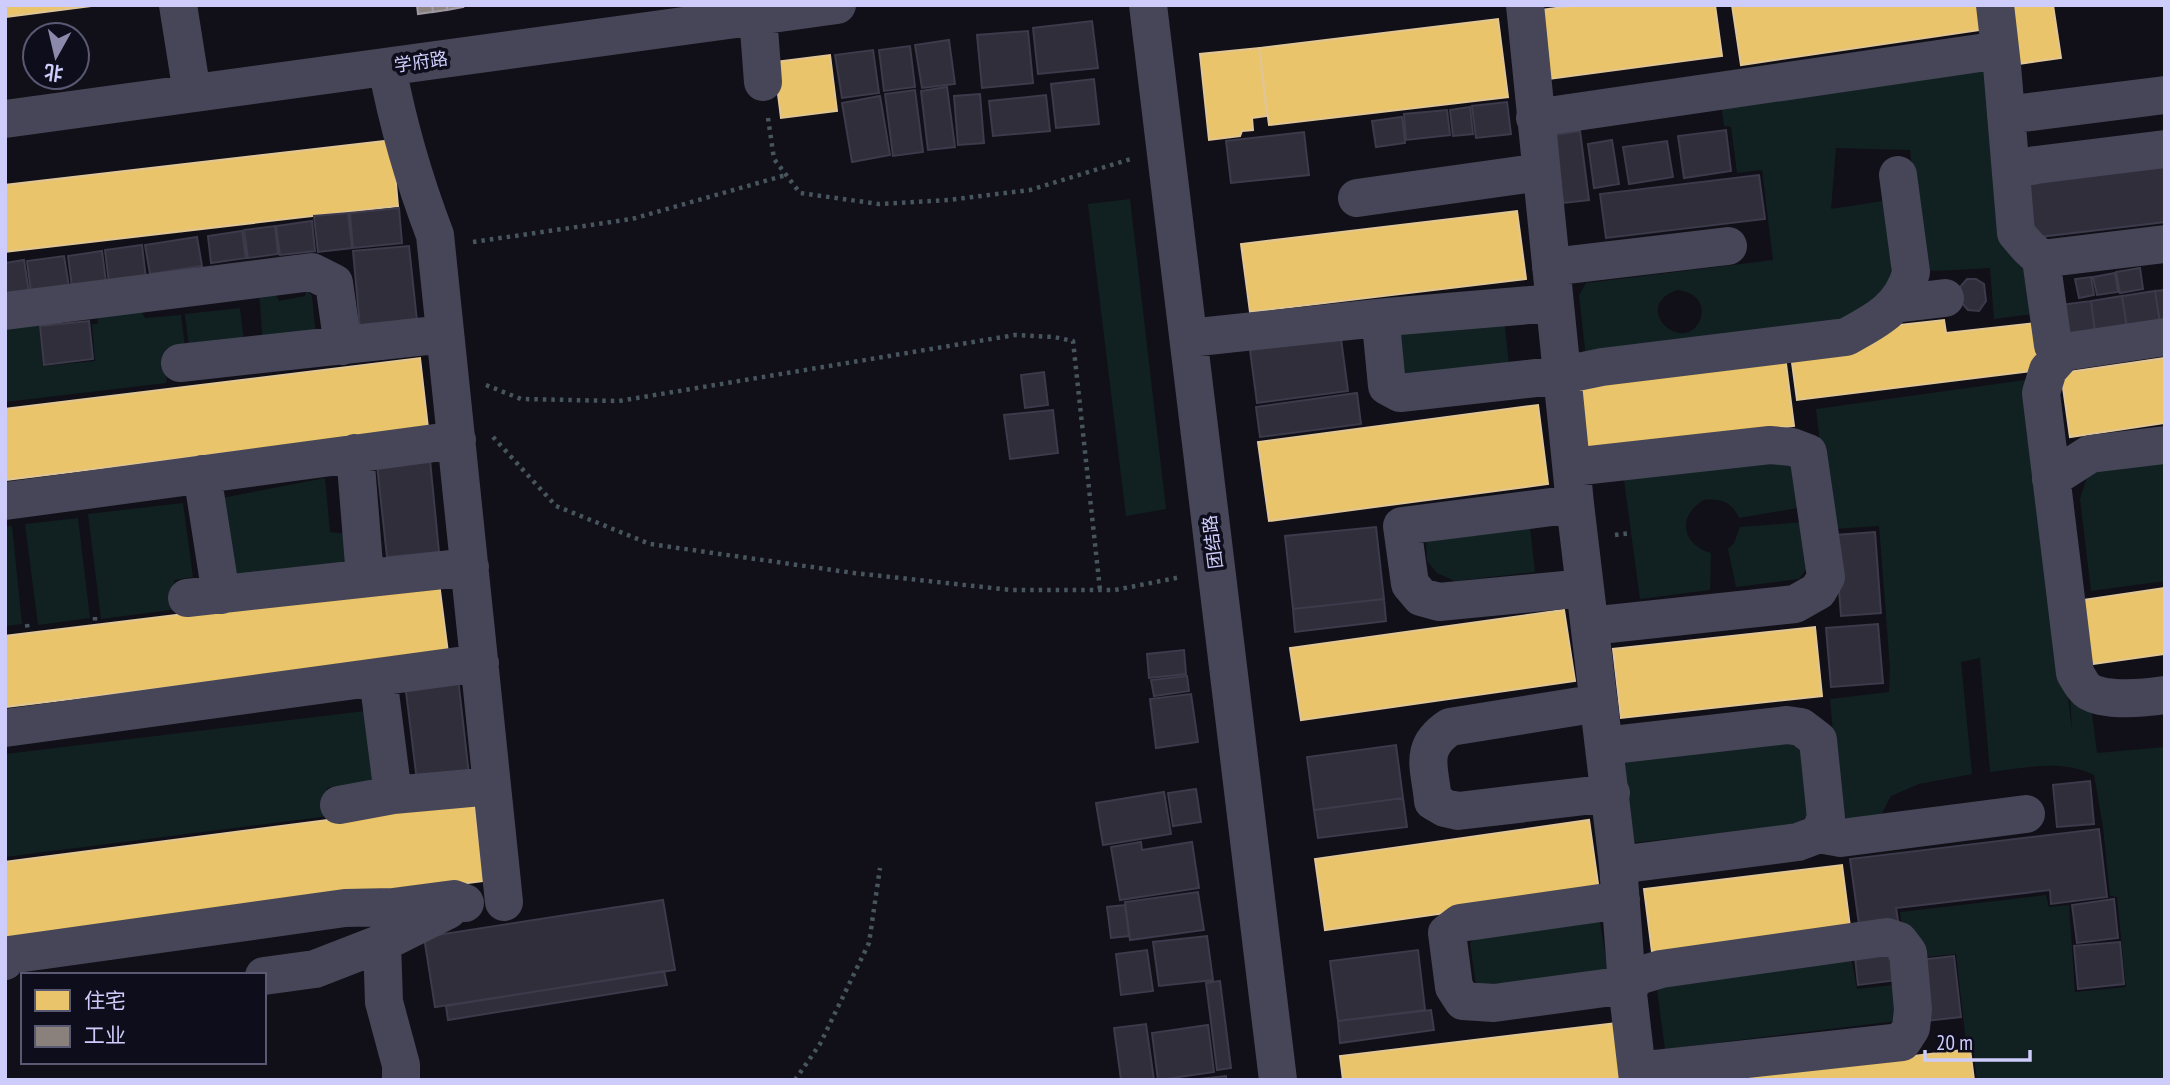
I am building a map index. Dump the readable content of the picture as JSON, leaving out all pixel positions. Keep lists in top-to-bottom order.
{
  "streets": {
    "street": ["学府路", "团结路"]
  },
  "legend": ["住宅", "工业"],
  "scale_bar": "20 m",
  "north": "bottom"
}
